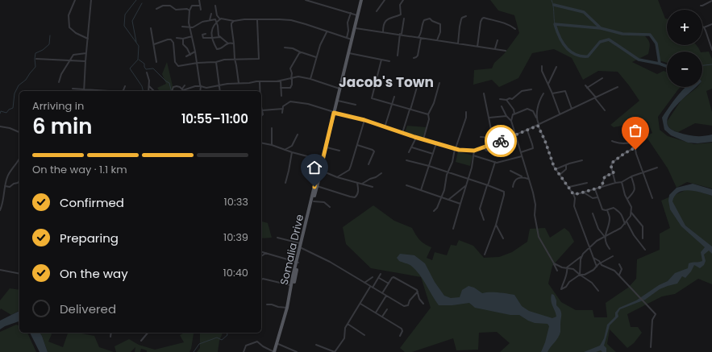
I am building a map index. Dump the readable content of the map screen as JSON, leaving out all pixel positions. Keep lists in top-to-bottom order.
{
  "streets": {
    "main road": ["Somalia Drive"]
  },
  "districts": ["Jacob's Town"],
  "page": {
    "map_buttons": ["+", "−"],
    "heading": ["6 min", "Arriving in", "10:55–11:00"],
    "bar": "On the way · 1.1 km",
    "list": [
      ["Confirmed", "10:33"],
      ["Preparing", "10:39"],
      ["On the way", "10:40"],
      "Delivered"
    ]
  }
}
